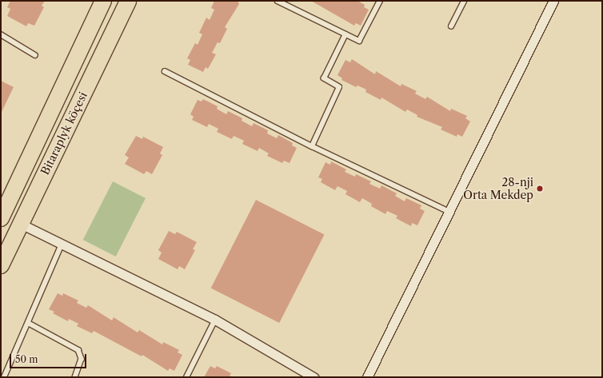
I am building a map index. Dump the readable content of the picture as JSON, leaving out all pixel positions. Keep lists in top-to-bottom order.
{
  "streets": {
    "highway": ["Bitaraplyk köçesi"]
  },
  "places": ["28-nji Orta Mekdep"],
  "scale_bar": "50 m"
}
